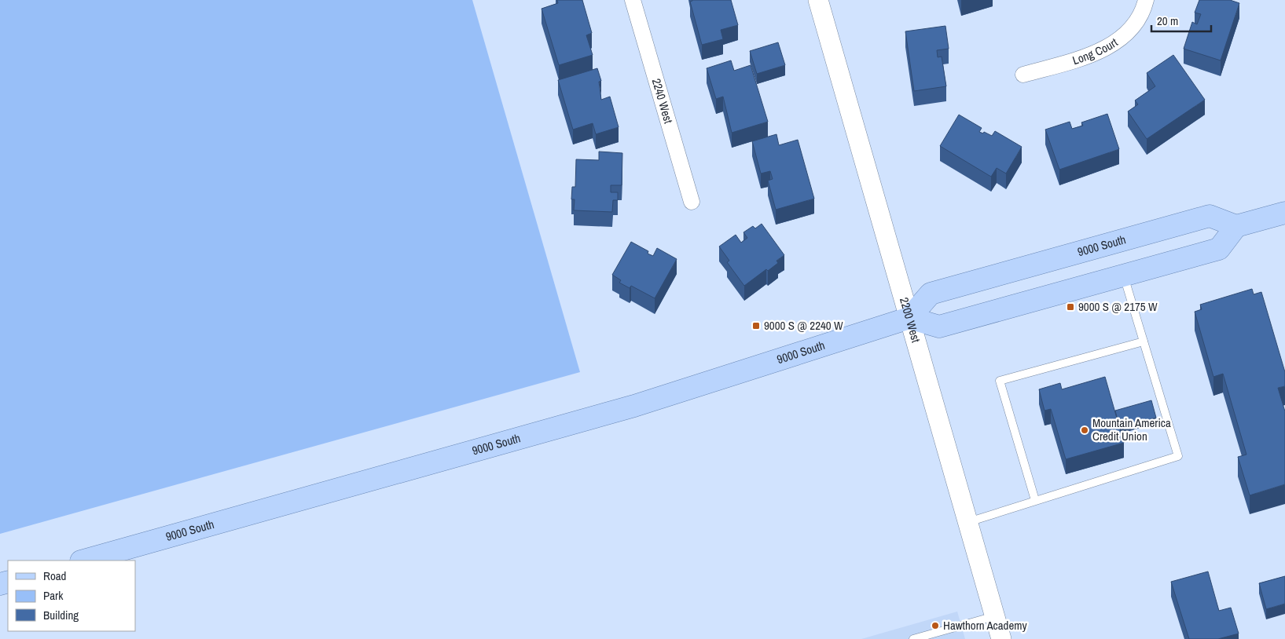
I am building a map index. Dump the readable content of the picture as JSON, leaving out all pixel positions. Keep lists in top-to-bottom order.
{
  "streets": {
    "main road": ["9000 South"],
    "street": ["Long Court", "2240 West", "2200 West"]
  },
  "crossings": [
    ["9000 South", "2200 West"]
  ],
  "places": {
    "transit": ["9000 S @ 2175 W", "9000 S @ 2240 W"],
    "other": ["Mountain America Credit Union", "Hawthorn Academy"]
  },
  "legend": ["Road", "Park", "Building"],
  "scale_bar": "20 m"
}
